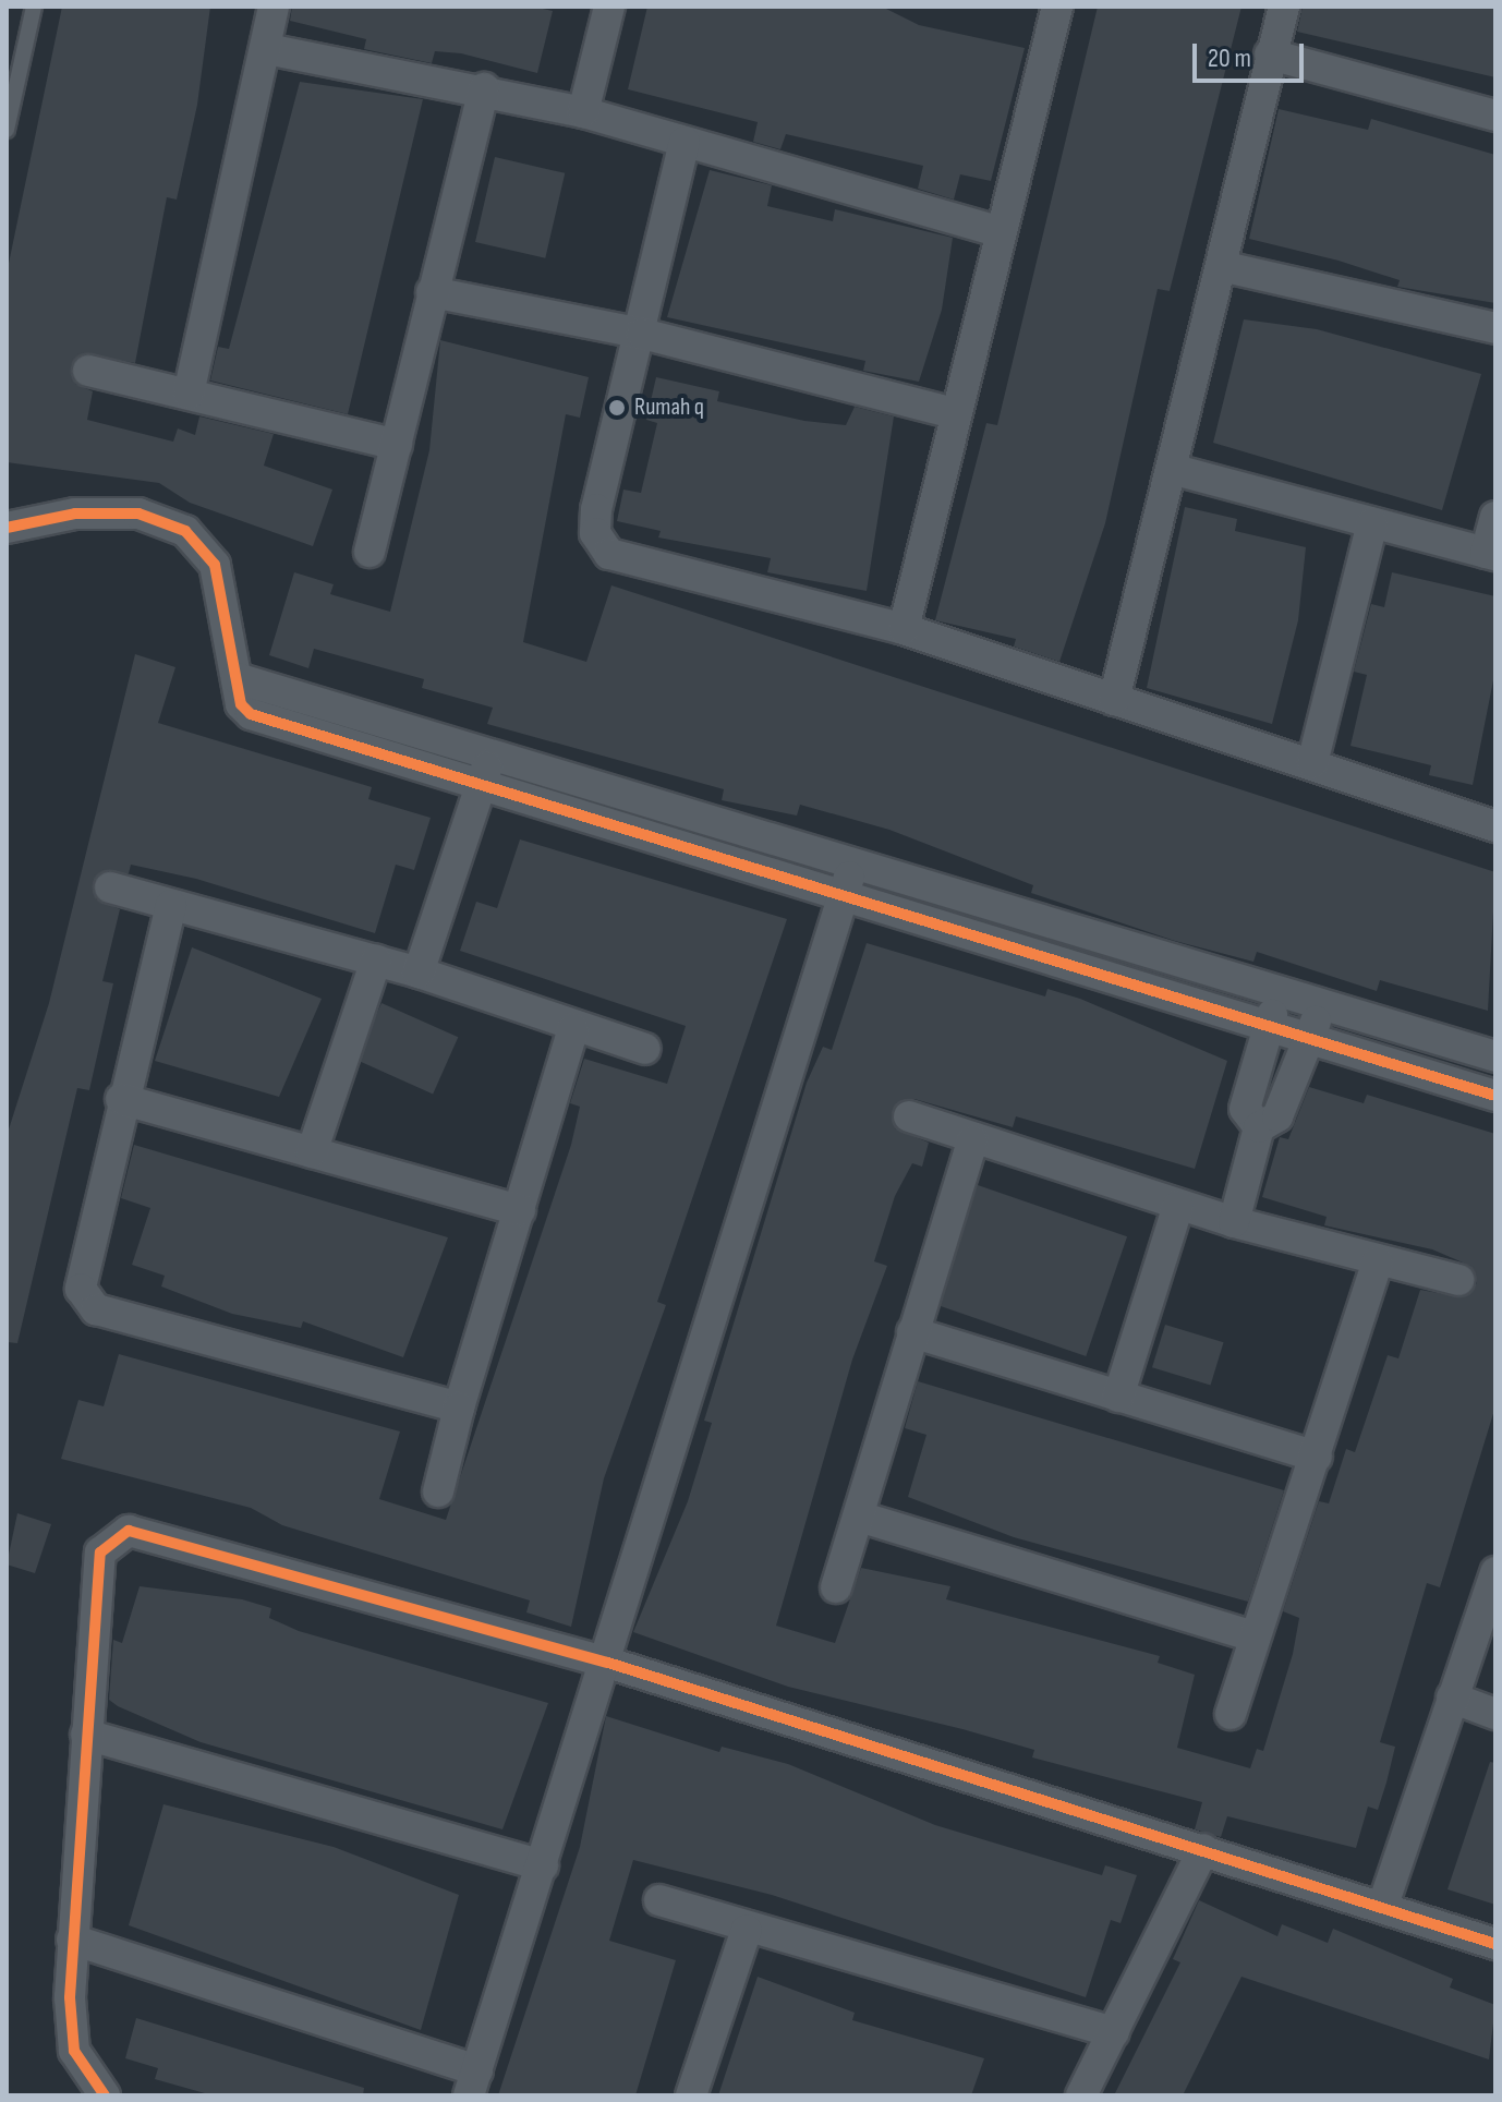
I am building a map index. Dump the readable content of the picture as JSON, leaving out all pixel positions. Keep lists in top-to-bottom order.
{
  "places": ["Rumah q"],
  "scale_bar": "20 m"
}
